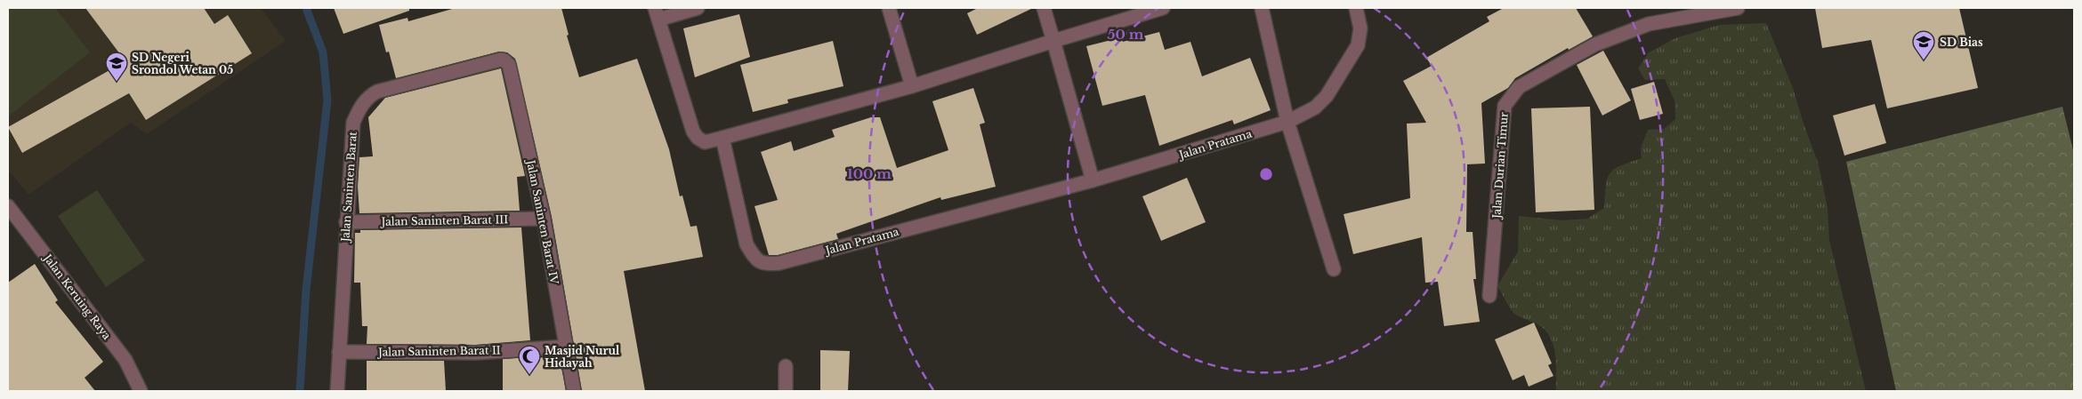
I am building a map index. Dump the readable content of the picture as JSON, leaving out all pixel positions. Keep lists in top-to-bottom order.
{
  "streets": {
    "street": [
      "Jalan Pratama",
      "Jalan Durian Timur",
      "Jalan Saninten Barat",
      "Jalan Saninten Barat III",
      "Jalan Saninten Barat IV",
      "Jalan Keruing Raya",
      "Jalan Saninten Barat II"
    ]
  },
  "crossings": [
    ["Jalan Saninten Barat", "Jalan Saninten Barat III"],
    ["Jalan Saninten Barat", "Jalan Saninten Barat IV"],
    ["Jalan Saninten Barat", "Jalan Saninten Barat II"],
    ["Jalan Saninten Barat III", "Jalan Saninten Barat IV"],
    ["Jalan Saninten Barat IV", "Jalan Saninten Barat II"]
  ],
  "places": {
    "school or university": ["SD Bias", "SD Negeri Srondol Wetan 05"],
    "mosque": ["Masjid Nurul Hidayah"]
  },
  "rings": ["50 m", "100 m"]
}
